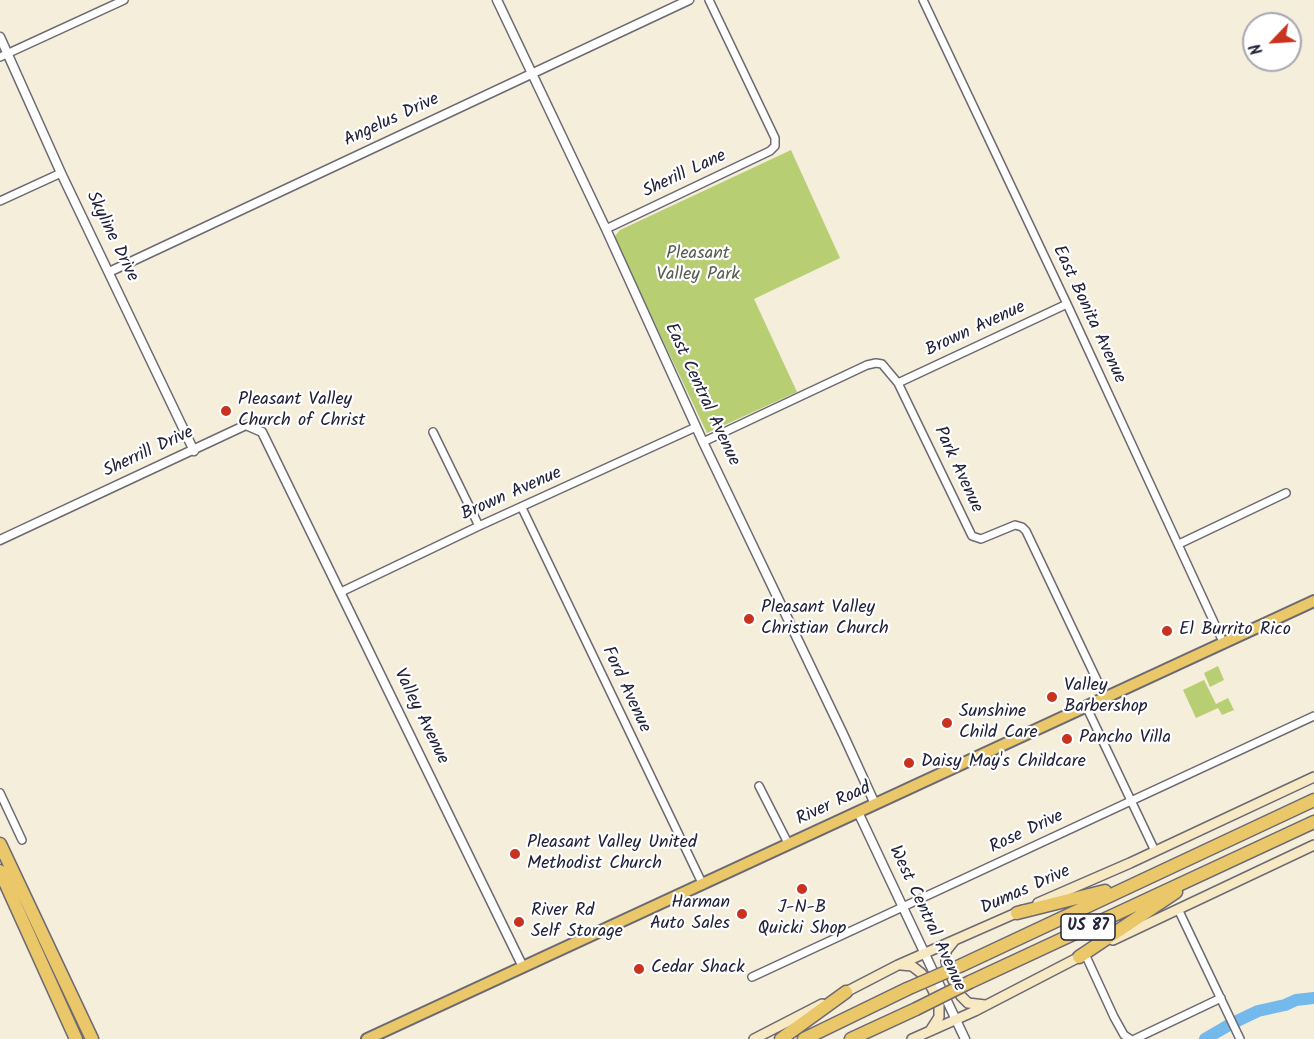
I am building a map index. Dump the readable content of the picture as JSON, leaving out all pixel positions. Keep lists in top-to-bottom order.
{
  "streets": {
    "highway": ["US 87"],
    "main road": ["River Road", "Dumas Drive"],
    "street": [
      "Angelus Drive",
      "Sherill Lane",
      "Skyline Drive",
      "East Bonita Avenue",
      "Brown Avenue",
      "East Central Avenue",
      "Sherrill Drive",
      "Park Avenue",
      "Ford Avenue",
      "Valley Avenue",
      "Rose Drive",
      "West Central Avenue"
    ]
  },
  "crossings": [
    ["Angelus Drive", "Skyline Drive"],
    ["Angelus Drive", "East Central Avenue"],
    ["Sherill Lane", "East Central Avenue"],
    ["Skyline Drive", "Sherrill Drive"],
    ["East Bonita Avenue", "Brown Avenue"],
    ["East Bonita Avenue", "River Road"],
    ["Brown Avenue", "East Central Avenue"],
    ["Brown Avenue", "Park Avenue"],
    ["Brown Avenue", "Ford Avenue"],
    ["Brown Avenue", "Valley Avenue"],
    ["East Central Avenue", "Park Avenue"],
    ["East Central Avenue", "River Road"],
    ["Sherrill Drive", "Valley Avenue"],
    ["Park Avenue", "River Road"],
    ["Ford Avenue", "River Road"],
    ["Valley Avenue", "River Road"],
    ["River Road", "West Central Avenue"],
    ["Rose Drive", "West Central Avenue"],
    ["Dumas Drive", "West Central Avenue"]
  ],
  "parks": ["Pleasant Valley Park"],
  "places": [
    "Pleasant Valley Church of Christ",
    "Pleasant Valley Christian Church",
    "El Burrito Rico",
    "Valley Barbershop",
    "Sunshine Child Care",
    "Pancho Villa",
    "Daisy May's Childcare",
    "Pleasant Valley United Methodist Church",
    "J-N-B Quicki Shop",
    "Harman Auto Sales",
    "River Rd Self Storage",
    "Cedar Shack"
  ],
  "north": "bottom left"
}
